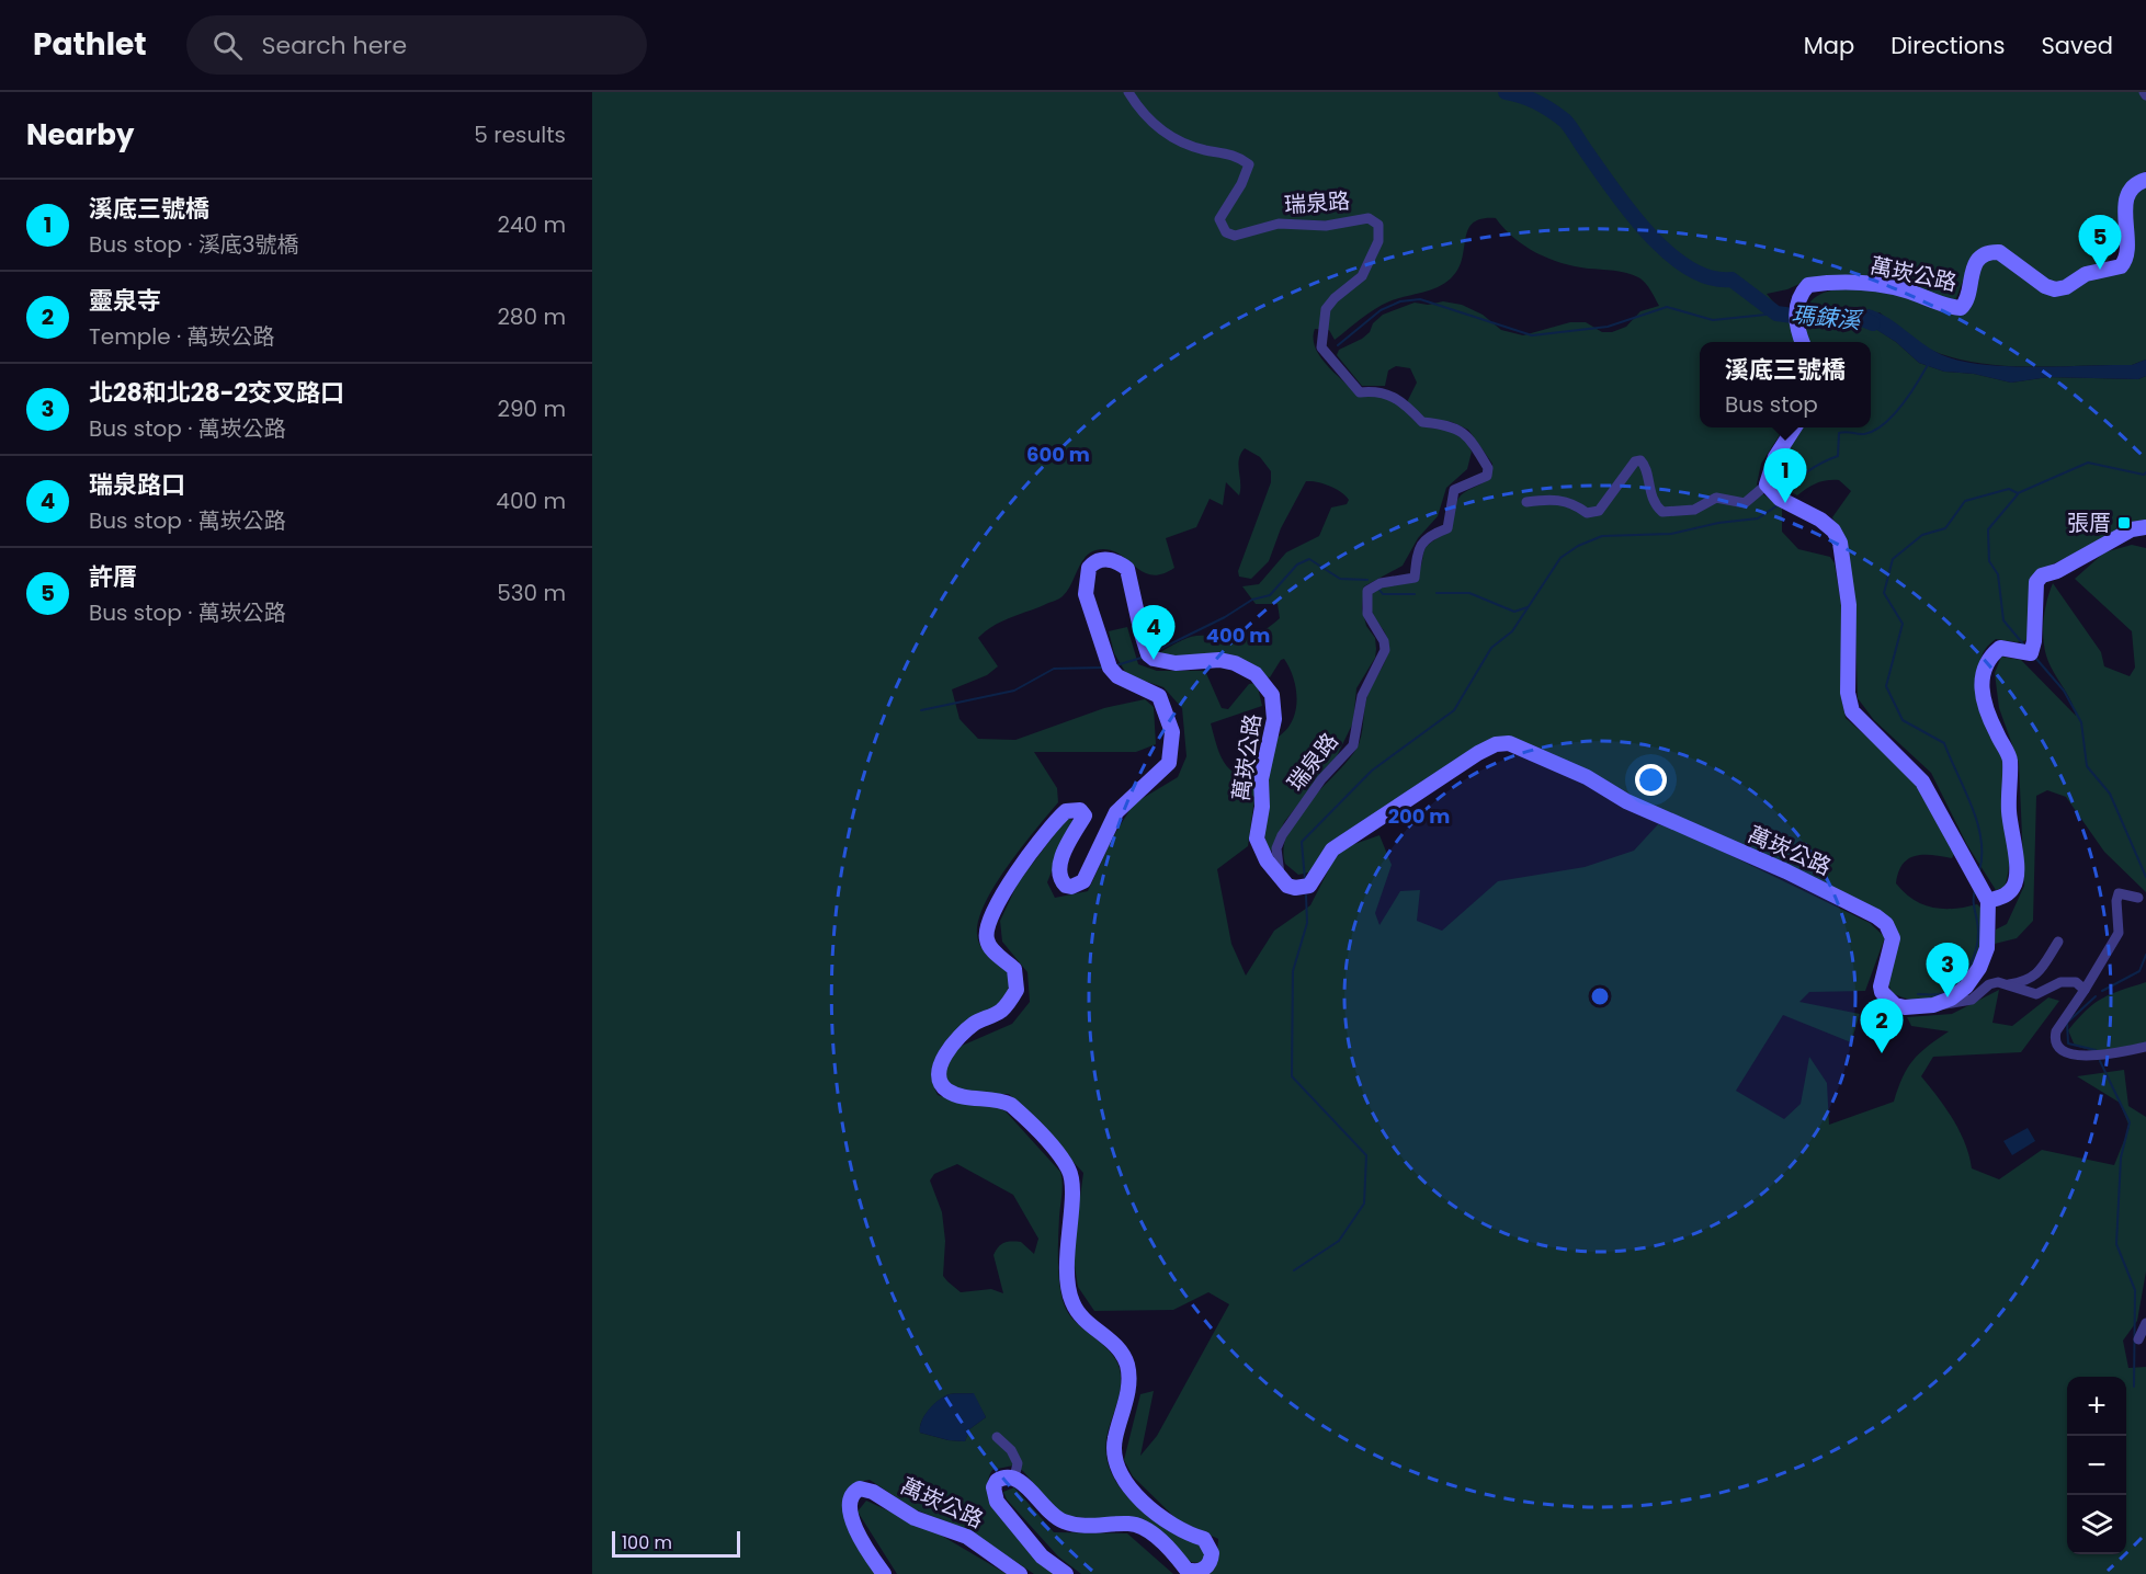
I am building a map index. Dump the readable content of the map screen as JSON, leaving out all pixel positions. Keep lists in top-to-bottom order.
{
  "streets": {
    "street": ["瑞泉路", "萬崁公路"]
  },
  "crossings": [
    ["瑞泉路", "萬崁公路"]
  ],
  "water": ["瑪鋉溪"],
  "places": {
    "transit": ["張厝"]
  },
  "scale_bar": "100 m",
  "page": {
    "header": "Pathlet",
    "search": "Search here",
    "nav": ["Map", "Directions", "Saved"],
    "heading": ["Nearby", "5 results"],
    "list": [
      {
        "mark": "1",
        "name": "溪底三號橋",
        "note": "Bus stop · 溪底3號橋",
        "value": "240 m"
      },
      {
        "mark": "2",
        "name": "靈泉寺",
        "note": "Temple · 萬崁公路",
        "value": "280 m"
      },
      {
        "mark": "3",
        "name": "北28和北28-2交叉路口",
        "note": "Bus stop · 萬崁公路",
        "value": "290 m"
      },
      {
        "mark": "4",
        "name": "瑞泉路口",
        "note": "Bus stop · 萬崁公路",
        "value": "400 m"
      },
      {
        "mark": "5",
        "name": "許厝",
        "note": "Bus stop · 萬崁公路",
        "value": "530 m"
      }
    ],
    "pins": [
      "5",
      "1",
      "4",
      "3",
      "2"
    ],
    "popup": ["溪底三號橋", "Bus stop"],
    "map_buttons": ["+", "−"],
    "scale": "100 m"
  },
  "rings": ["600 m", "400 m", "200 m"]
}
